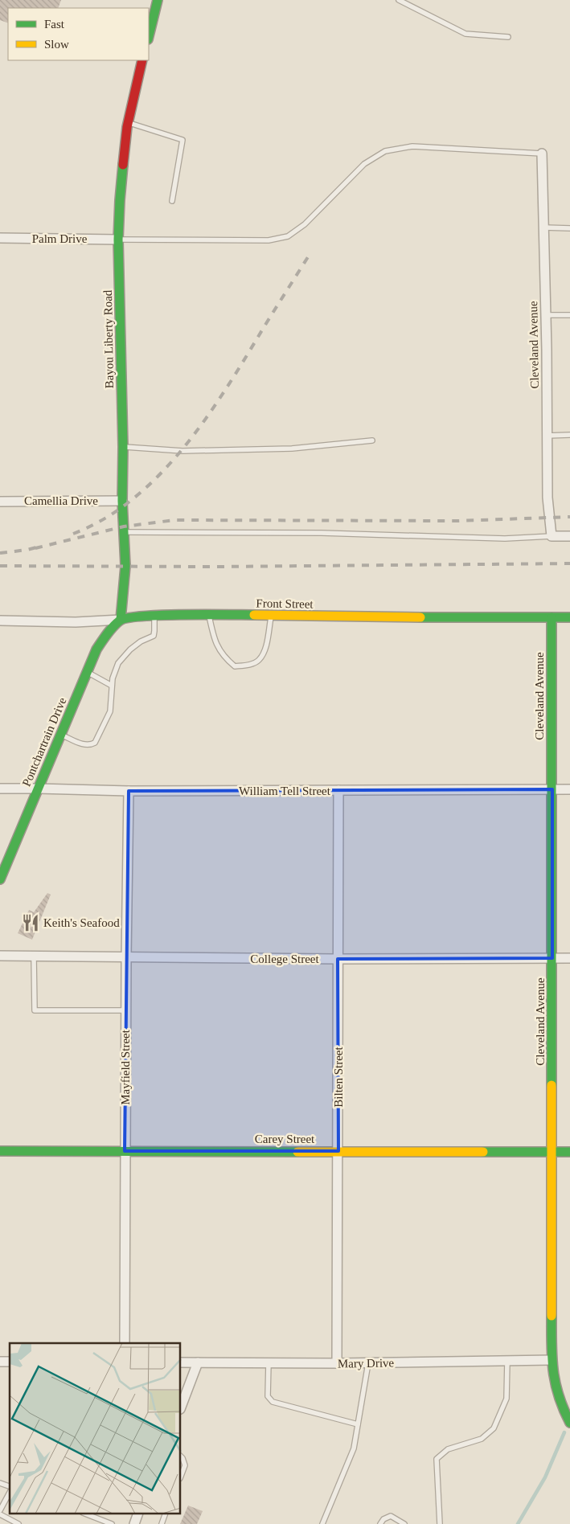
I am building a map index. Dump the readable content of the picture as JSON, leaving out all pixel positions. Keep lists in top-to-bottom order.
{
  "streets": {
    "street": [
      "Palm Drive",
      "Bayou Liberty Road",
      "Cleveland Avenue",
      "Camellia Drive",
      "Front Street",
      "Pontchartrain Drive",
      "William Tell Street",
      "College Street",
      "Mayfield Street",
      "Bilten Street",
      "Carey Street",
      "Mary Drive"
    ]
  },
  "crossings": [
    ["Palm Drive", "Bayou Liberty Road"],
    ["Bayou Liberty Road", "Camellia Drive"],
    ["Bayou Liberty Road", "Front Street"],
    ["Bayou Liberty Road", "Pontchartrain Drive"],
    ["Cleveland Avenue", "Front Street"],
    ["Cleveland Avenue", "William Tell Street"],
    ["Cleveland Avenue", "College Street"],
    ["Cleveland Avenue", "Carey Street"],
    ["Cleveland Avenue", "Mary Drive"],
    ["Front Street", "Pontchartrain Drive"],
    ["Pontchartrain Drive", "William Tell Street"],
    ["William Tell Street", "Mayfield Street"],
    ["William Tell Street", "Bilten Street"],
    ["College Street", "Mayfield Street"],
    ["College Street", "Bilten Street"],
    ["Mayfield Street", "Carey Street"],
    ["Bilten Street", "Carey Street"],
    ["Bilten Street", "Mary Drive"]
  ],
  "places": {
    "restaurant": ["Keith's Seafood"]
  },
  "legend": ["Fast", "Slow"]
}
